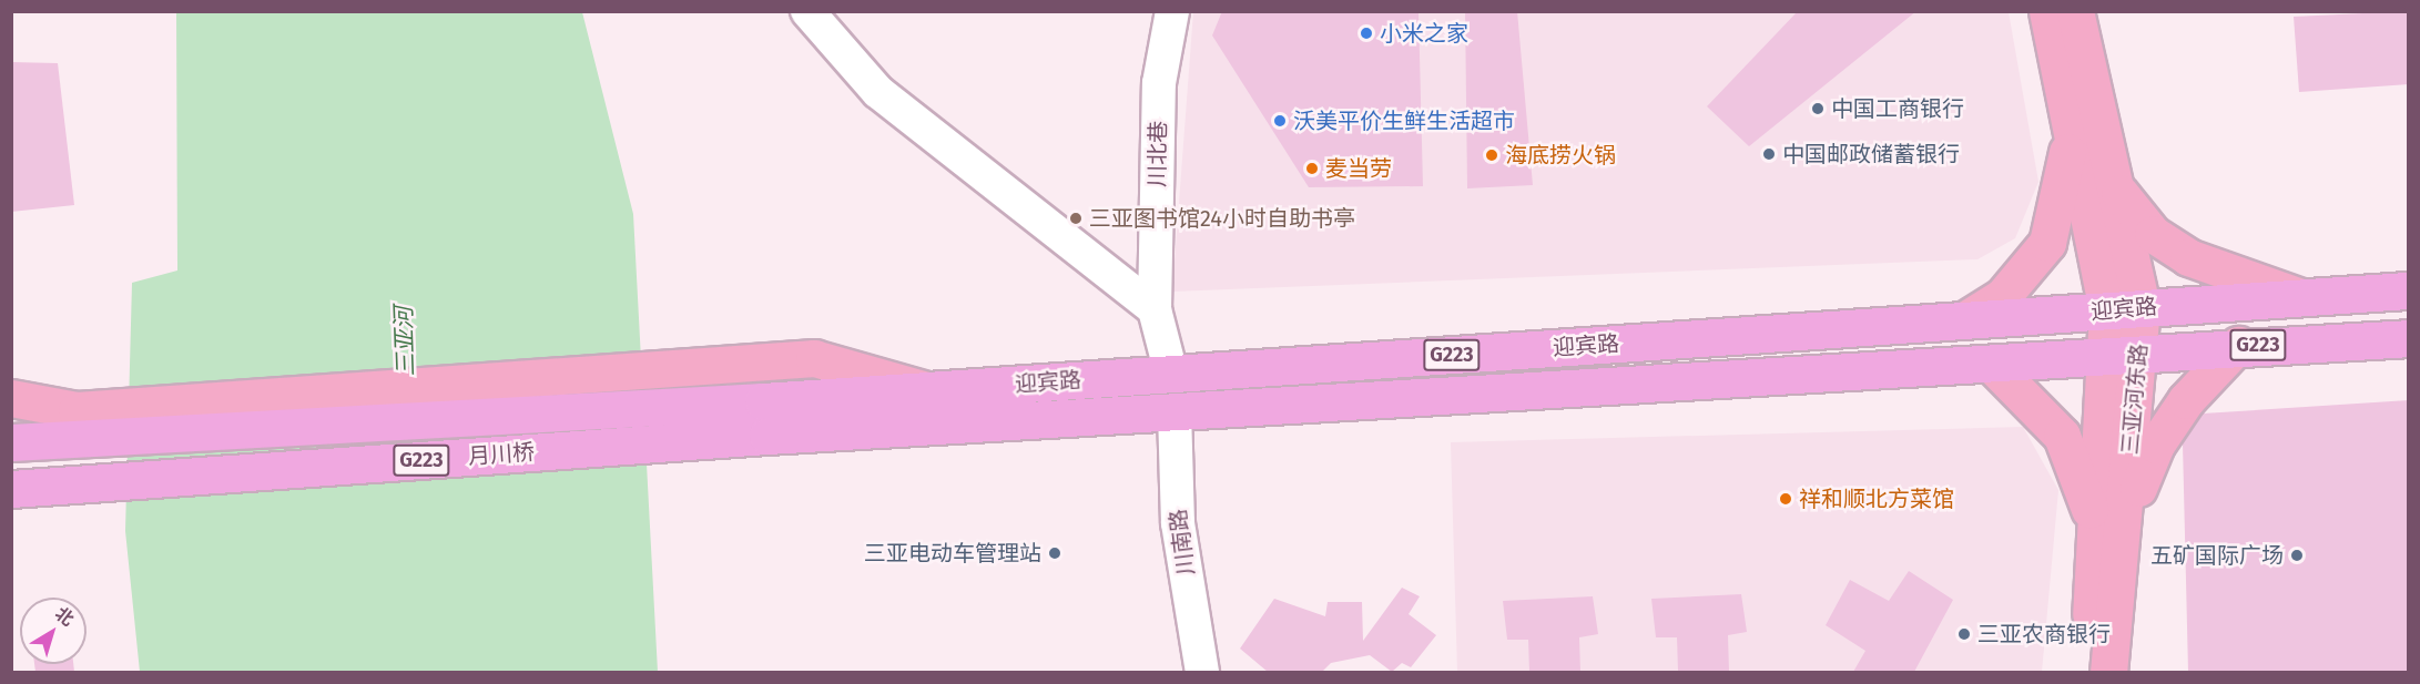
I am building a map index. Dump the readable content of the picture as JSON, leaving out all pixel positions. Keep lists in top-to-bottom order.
{
  "streets": {
    "highway": ["迎宾路", "G223", "月川桥"],
    "main road": ["三亚河东路"],
    "street": ["川北巷", "川南路"]
  },
  "crossings": [
    ["川北巷", "迎宾路"],
    ["迎宾路", "三亚河东路"],
    ["迎宾路", "月川桥"],
    ["迎宾路", "川南路"],
    ["G223", "月川桥"]
  ],
  "water": ["三亚河"],
  "places": [
    "小米之家",
    "中国工商银行",
    "沃美平价生鲜生活超市",
    "中国邮政储蓄银行",
    "海底捞火锅",
    "麦当劳",
    "三亚图书馆24小时自助书亭",
    "祥和顺北方菜馆",
    "三亚电动车管理站",
    "五矿国际广场",
    "三亚农商银行"
  ],
  "north": "top right"
}
